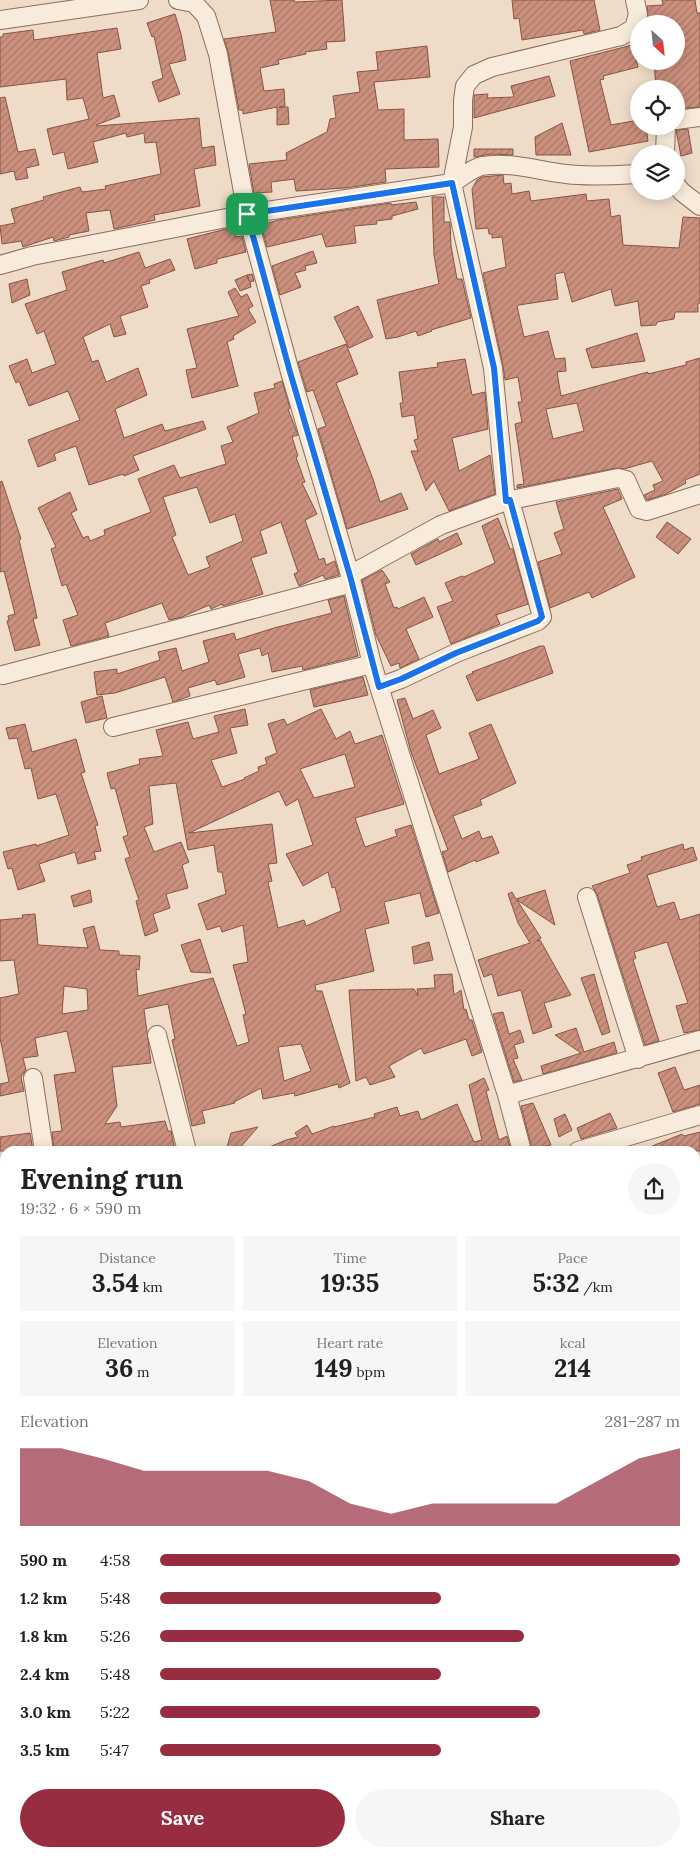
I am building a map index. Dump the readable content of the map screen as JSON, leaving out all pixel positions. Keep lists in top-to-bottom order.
{
  "north": "bottom right",
  "page": {
    "heading": ["Evening run", "19:32 · 6 × 590 m"],
    "stats": [
      ["Distance", "3.54 km"],
      ["Time", "19:35"],
      ["Pace", "5:32 /km"],
      ["Elevation", "36 m"],
      ["Heart rate", "149 bpm"],
      ["kcal", "214"]
    ],
    "chart": ["Elevation", "281–287 m"],
    "list": [
      {
        "name": "590 m",
        "note": "4:58"
      },
      {
        "name": "1.2 km",
        "note": "5:48"
      },
      {
        "name": "1.8 km",
        "note": "5:26"
      },
      {
        "name": "2.4 km",
        "note": "5:48"
      },
      {
        "name": "3.0 km",
        "note": "5:22"
      },
      {
        "name": "3.5 km",
        "note": "5:47"
      }
    ],
    "buttons": ["Save", "Share"]
  }
}
